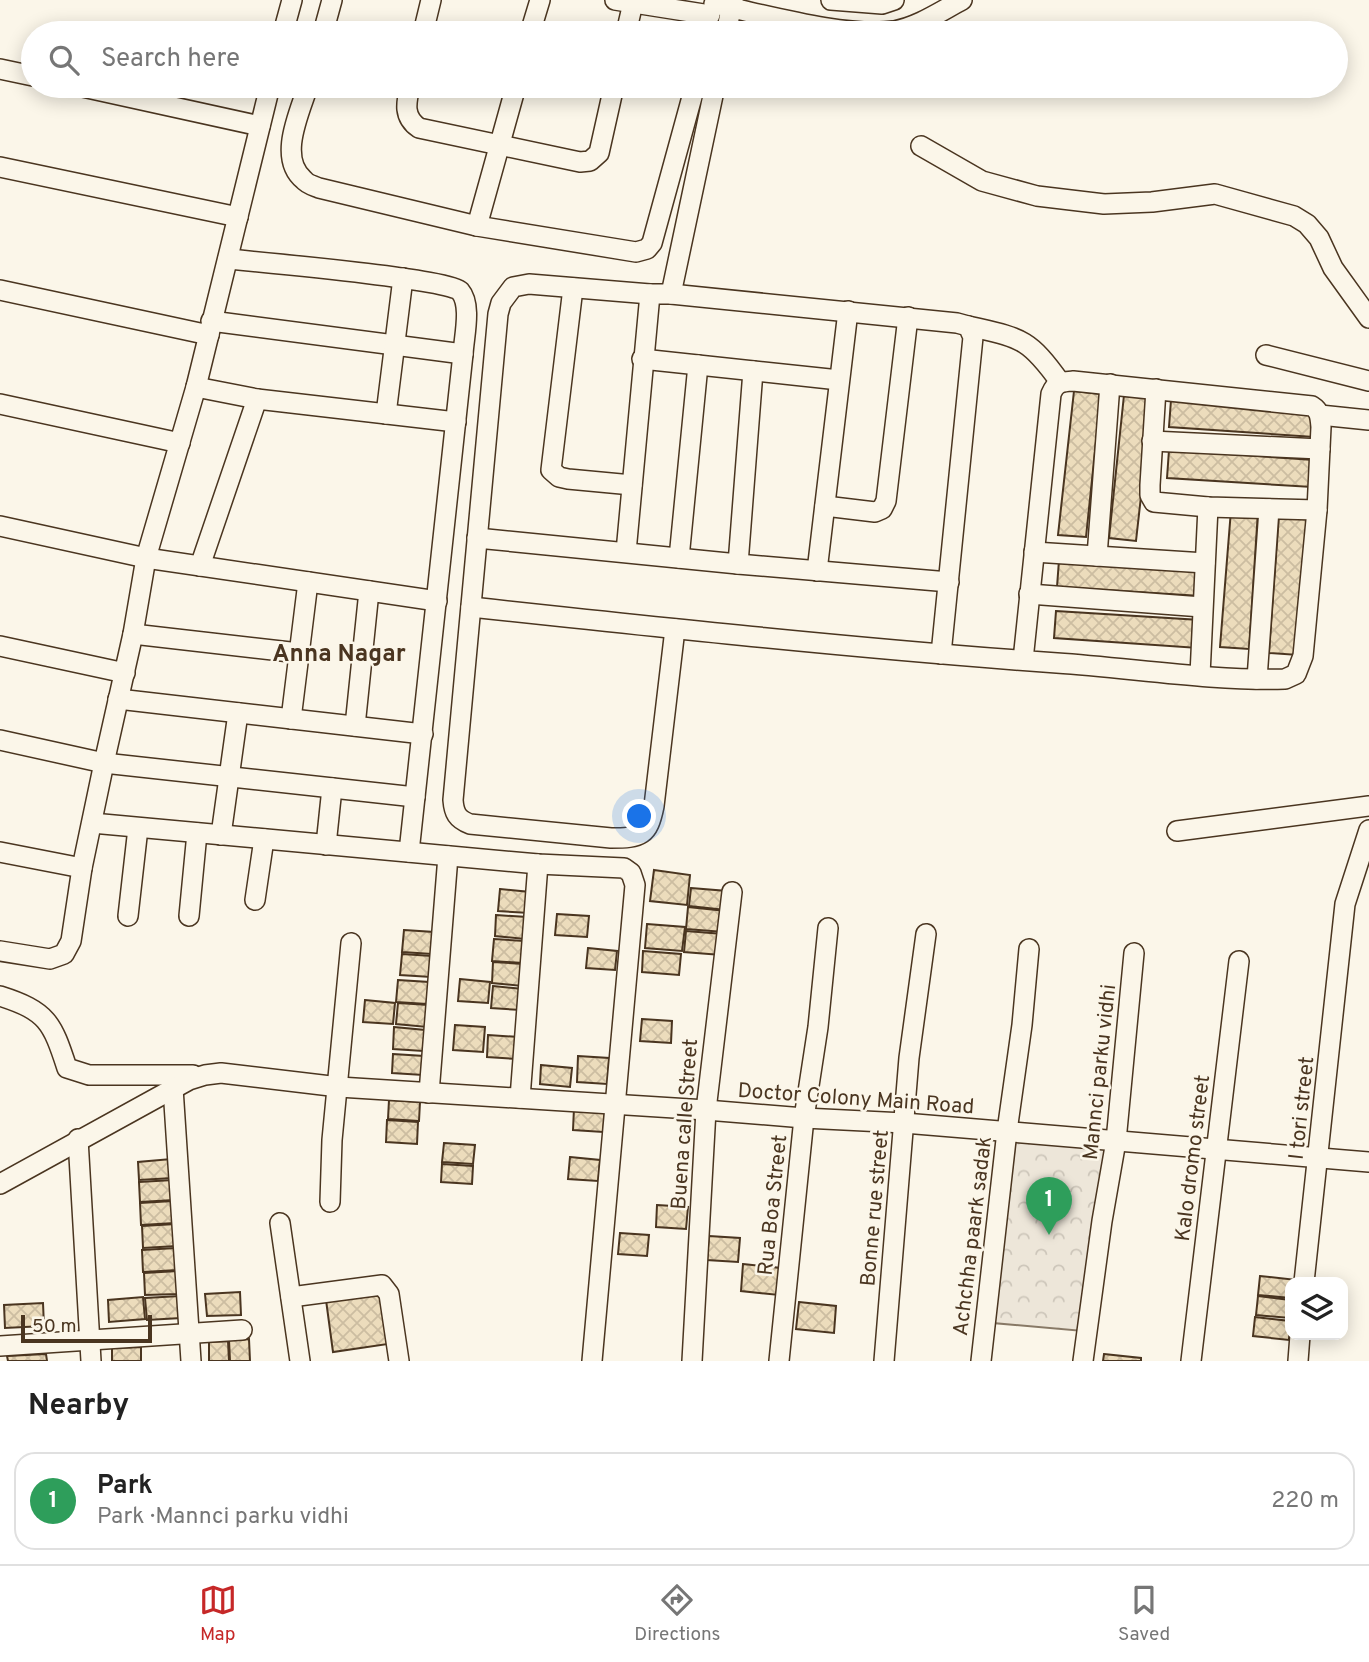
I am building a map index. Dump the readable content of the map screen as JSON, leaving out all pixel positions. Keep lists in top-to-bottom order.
{
  "streets": {
    "street": [
      "Mannci parku vidhi",
      "Doctor Colony Main Road",
      "I tori street",
      "Buena calle Street",
      "Kalo dromo street",
      "Rua Boa Street",
      "Bonne rue street",
      "Achchha paark sadak"
    ]
  },
  "crossings": [
    ["Mannci parku vidhi", "Doctor Colony Main Road"],
    ["Doctor Colony Main Road", "I tori street"],
    ["Doctor Colony Main Road", "Buena calle Street"],
    ["Doctor Colony Main Road", "Kalo dromo street"],
    ["Doctor Colony Main Road", "Rua Boa Street"],
    ["Doctor Colony Main Road", "Bonne rue street"],
    ["Doctor Colony Main Road", "Achchha paark sadak"]
  ],
  "districts": ["Anna Nagar"],
  "scale_bar": "50 m",
  "page": {
    "search": "Search here",
    "pins": "1",
    "scale": "50 m",
    "heading": "Nearby",
    "list": [
      {
        "mark": "1",
        "name": "Park",
        "note": "Park · Mannci parku vidhi",
        "value": "220 m"
      }
    ],
    "nav": ["Map", "Directions", "Saved"]
  }
}
